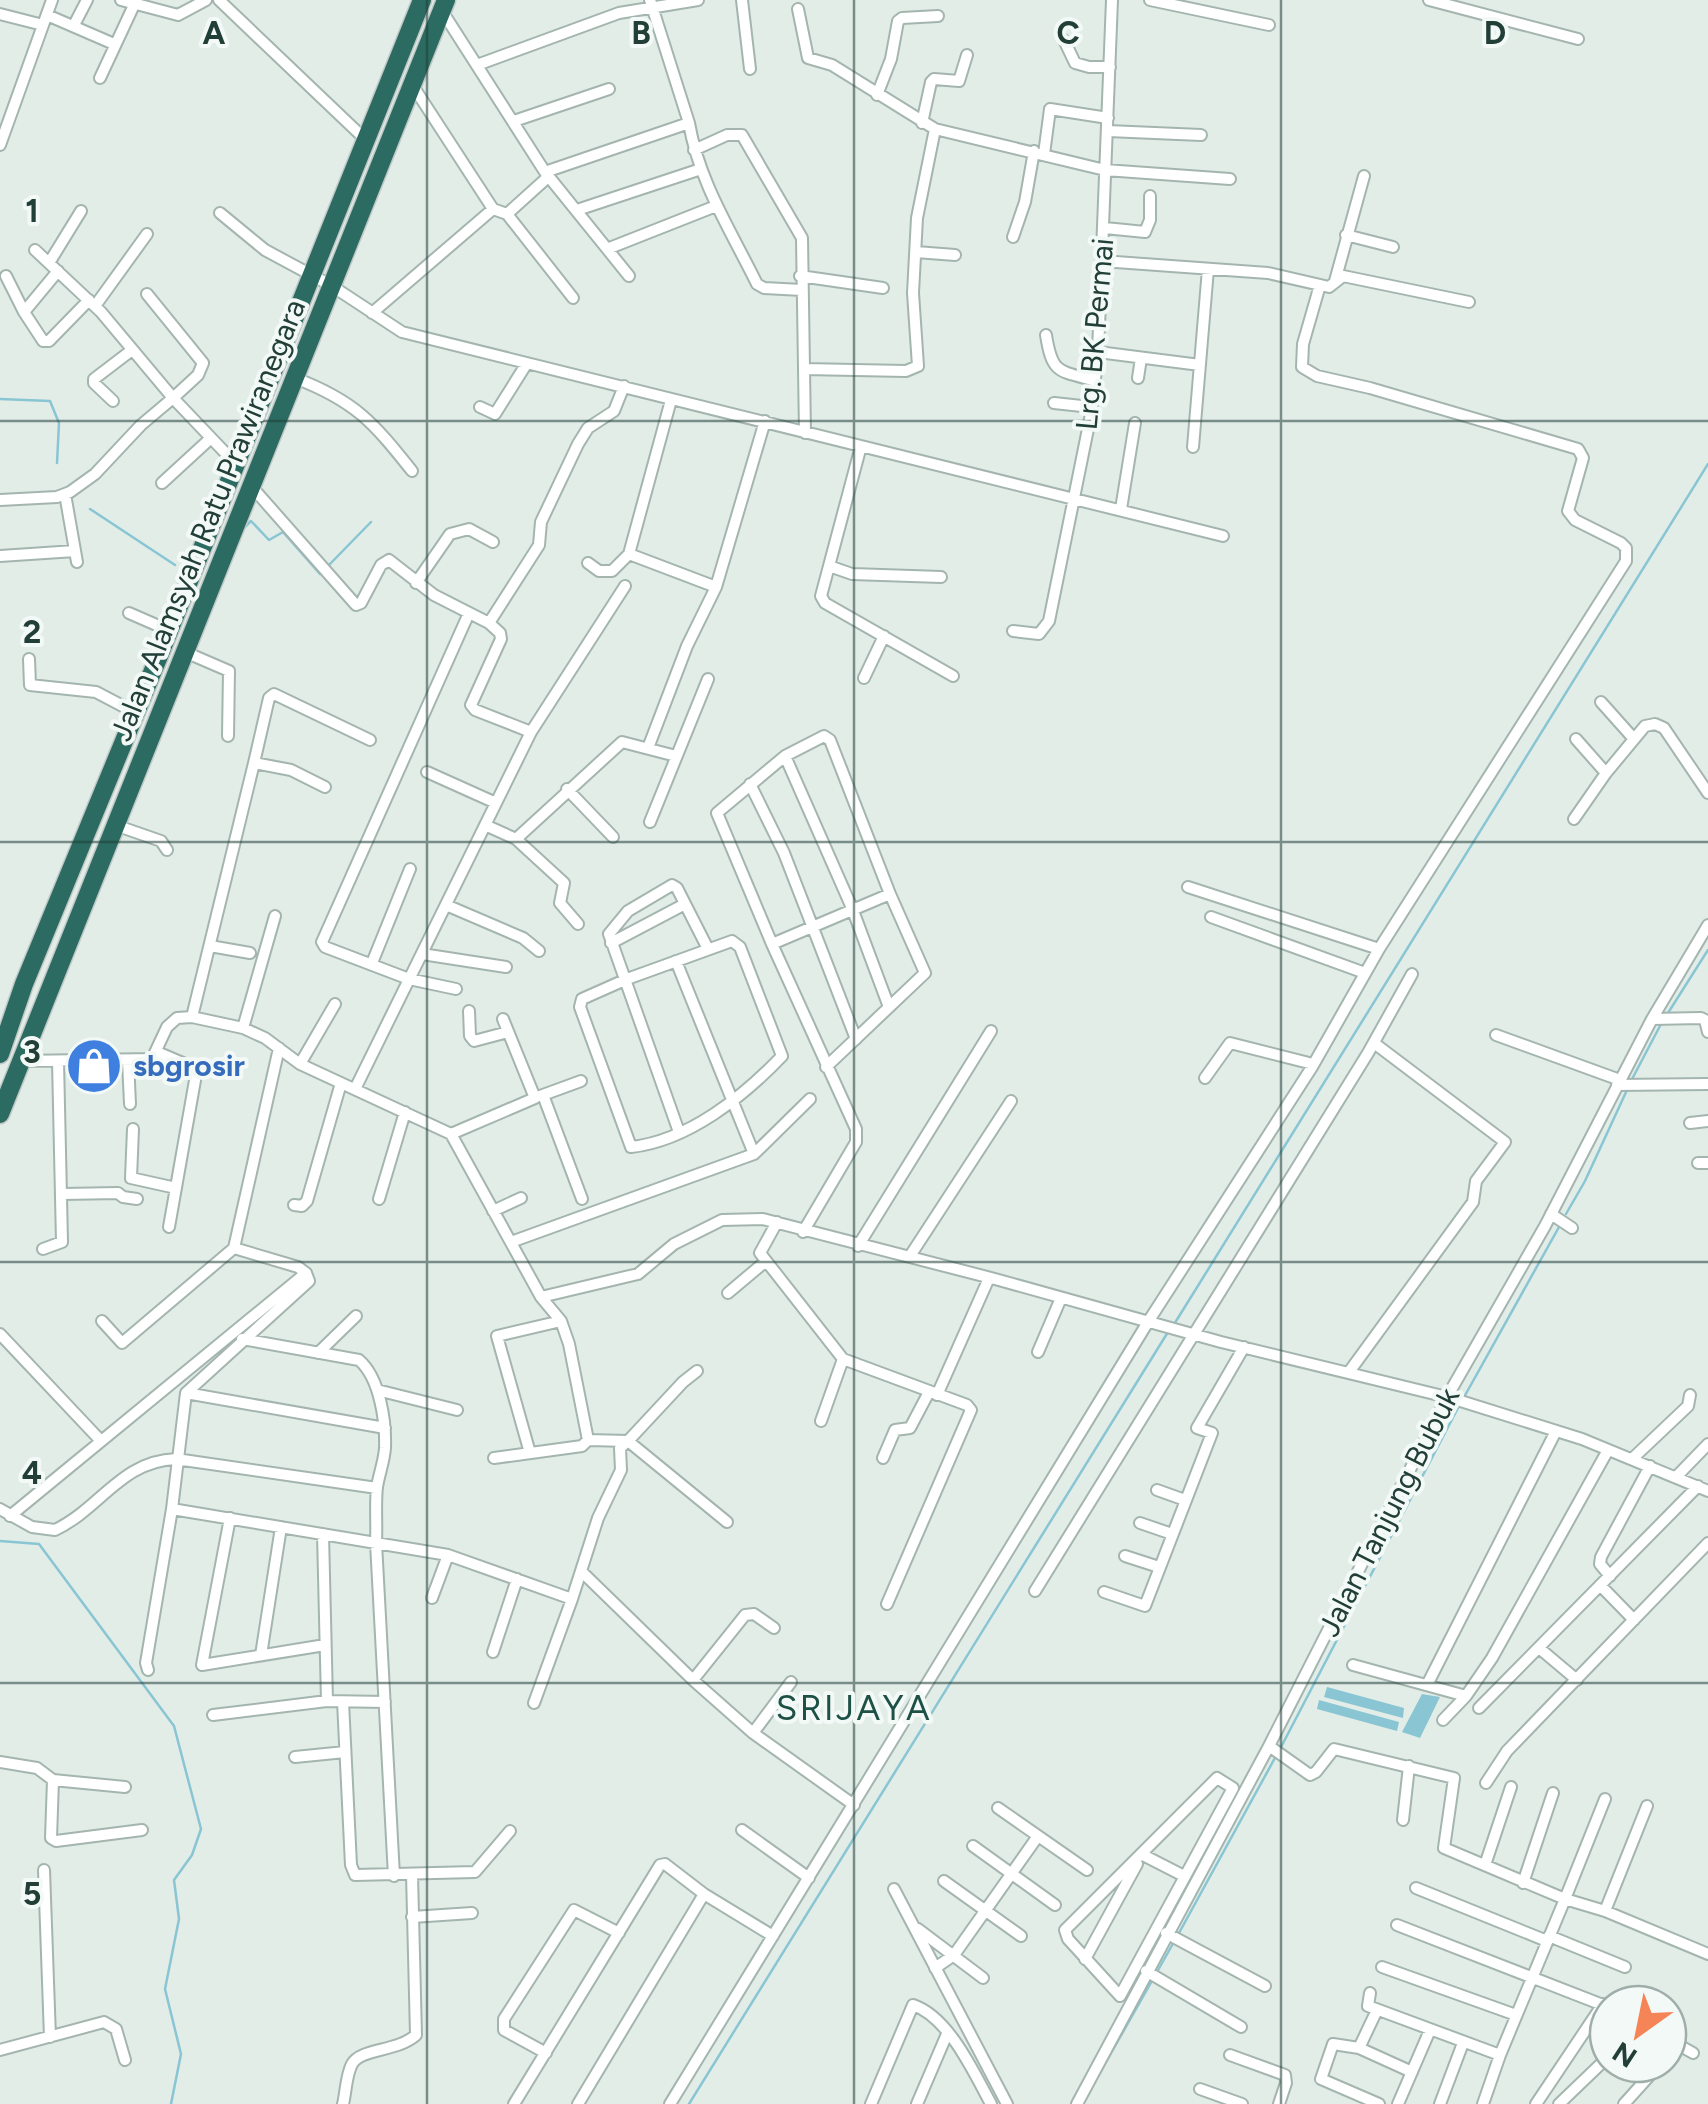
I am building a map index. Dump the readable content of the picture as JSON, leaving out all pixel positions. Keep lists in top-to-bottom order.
{
  "streets": {
    "highway": ["Jalan Alamsyah Ratu Prawiranegara"],
    "street": ["Lrg. BK Permai", "Jalan Tanjung Bubuk"]
  },
  "districts": ["SRIJAYA"],
  "places": {
    "shop": ["sbgrosir"]
  },
  "north": "bottom left",
  "grid": {
    "columns": [
      "A",
      "B",
      "C",
      "D"
    ],
    "rows": [
      "1",
      "2",
      "3",
      "4",
      "5"
    ]
  }
}
